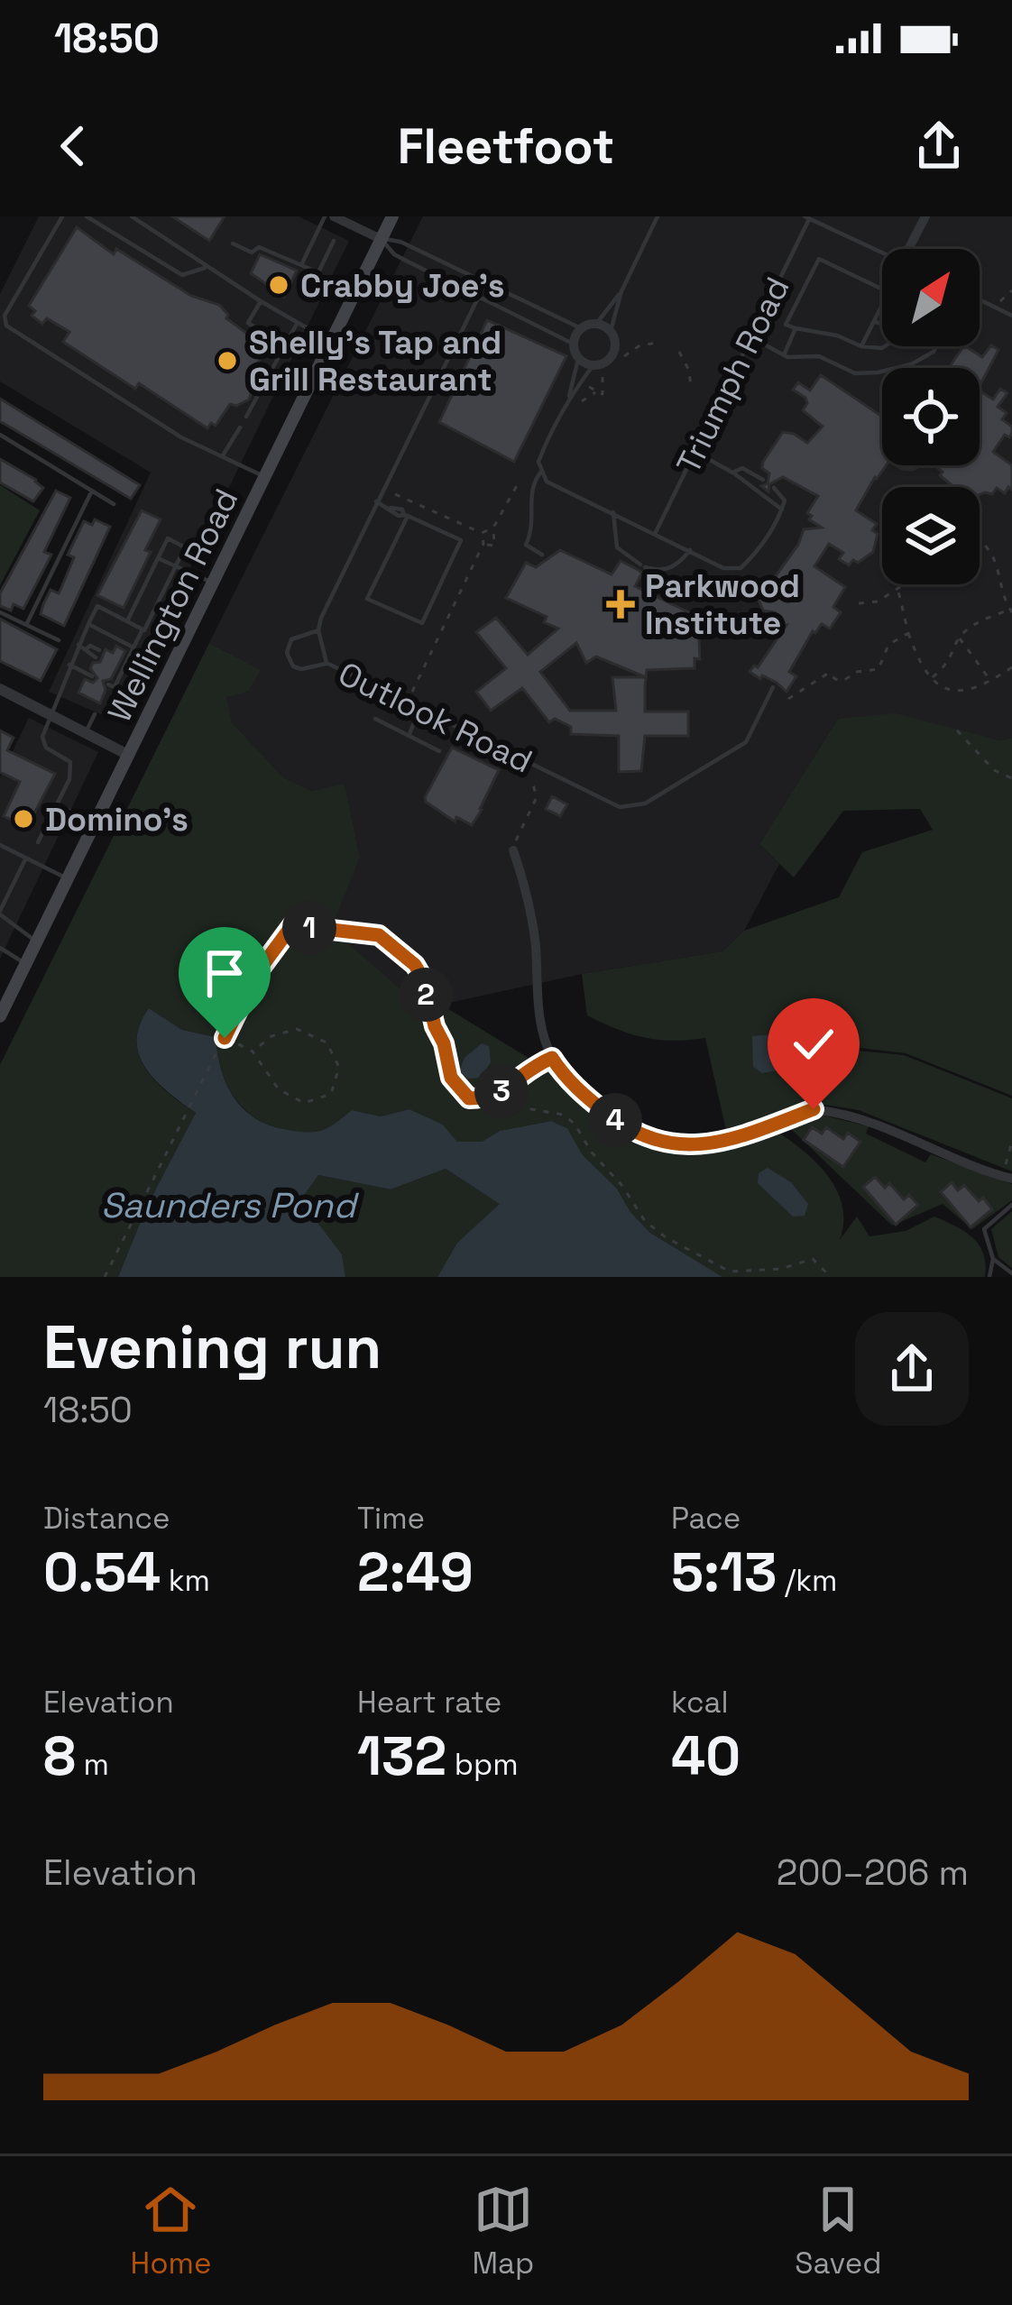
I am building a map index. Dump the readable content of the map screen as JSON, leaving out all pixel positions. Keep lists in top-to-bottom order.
{
  "streets": {
    "main road": ["Wellington Road"],
    "lane": ["Triumph Road", "Outlook Road"]
  },
  "water": ["Saunders Pond"],
  "places": {
    "other": ["Crabby Joe's", "Shelly's Tap and Grill Restaurant", "Domino's"],
    "health": ["Parkwood Institute"]
  },
  "north": "top right",
  "page": {
    "status": "18:50",
    "header": "Fleetfoot",
    "pins": [
      "1",
      "2",
      "3",
      "4"
    ],
    "heading": ["Evening run", "18:50"],
    "stats": [
      ["Distance", "0.54 km"],
      ["Time", "2:49"],
      ["Pace", "5:13 /km"],
      ["Elevation", "8 m"],
      ["Heart rate", "132 bpm"],
      ["kcal", "40"]
    ],
    "chart": ["Elevation", "200–206 m"],
    "tabs": ["Home", "Map", "Saved"]
  }
}
